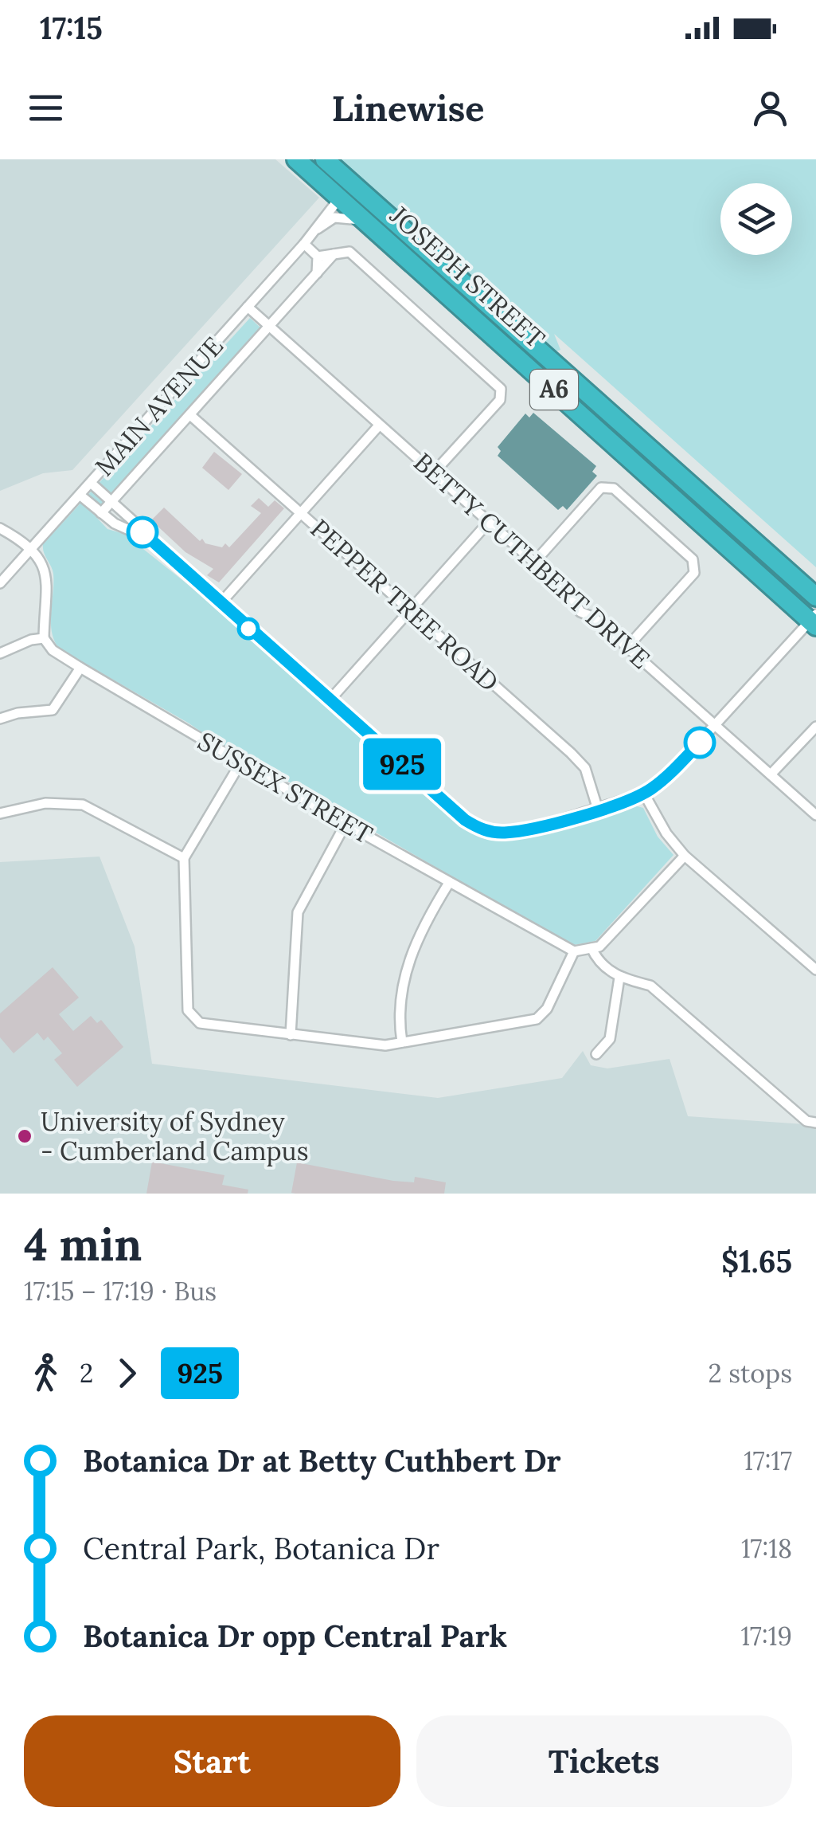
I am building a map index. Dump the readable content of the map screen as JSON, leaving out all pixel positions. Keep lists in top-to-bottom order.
{
  "streets": {
    "highway": ["JOSEPH STREET", "A6"],
    "street": [
      "MAIN AVENUE",
      "BETTY CUTHBERT DRIVE",
      "PEPPER TREE ROAD",
      "SUSSEX STREET"
    ]
  },
  "crossings": [
    ["JOSEPH STREET", "MAIN AVENUE"],
    ["MAIN AVENUE", "BETTY CUTHBERT DRIVE"]
  ],
  "places": ["University of Sydney - Cumberland Campus"],
  "lines": ["bus line 925"],
  "page": {
    "status": "17:15",
    "header": "Linewise",
    "on_map": "925",
    "heading": ["4 min", "17:15 – 17:19 · Bus", "$1.65"],
    "legs": ["2", "925", "2 stops"],
    "list": [
      {
        "name": "Botanica Dr at Betty Cuthbert Dr",
        "value": "17:17"
      },
      {
        "name": "Central Park, Botanica Dr",
        "value": "17:18"
      },
      {
        "name": "Botanica Dr opp Central Park",
        "value": "17:19"
      }
    ],
    "buttons": ["Start", "Tickets"]
  }
}
